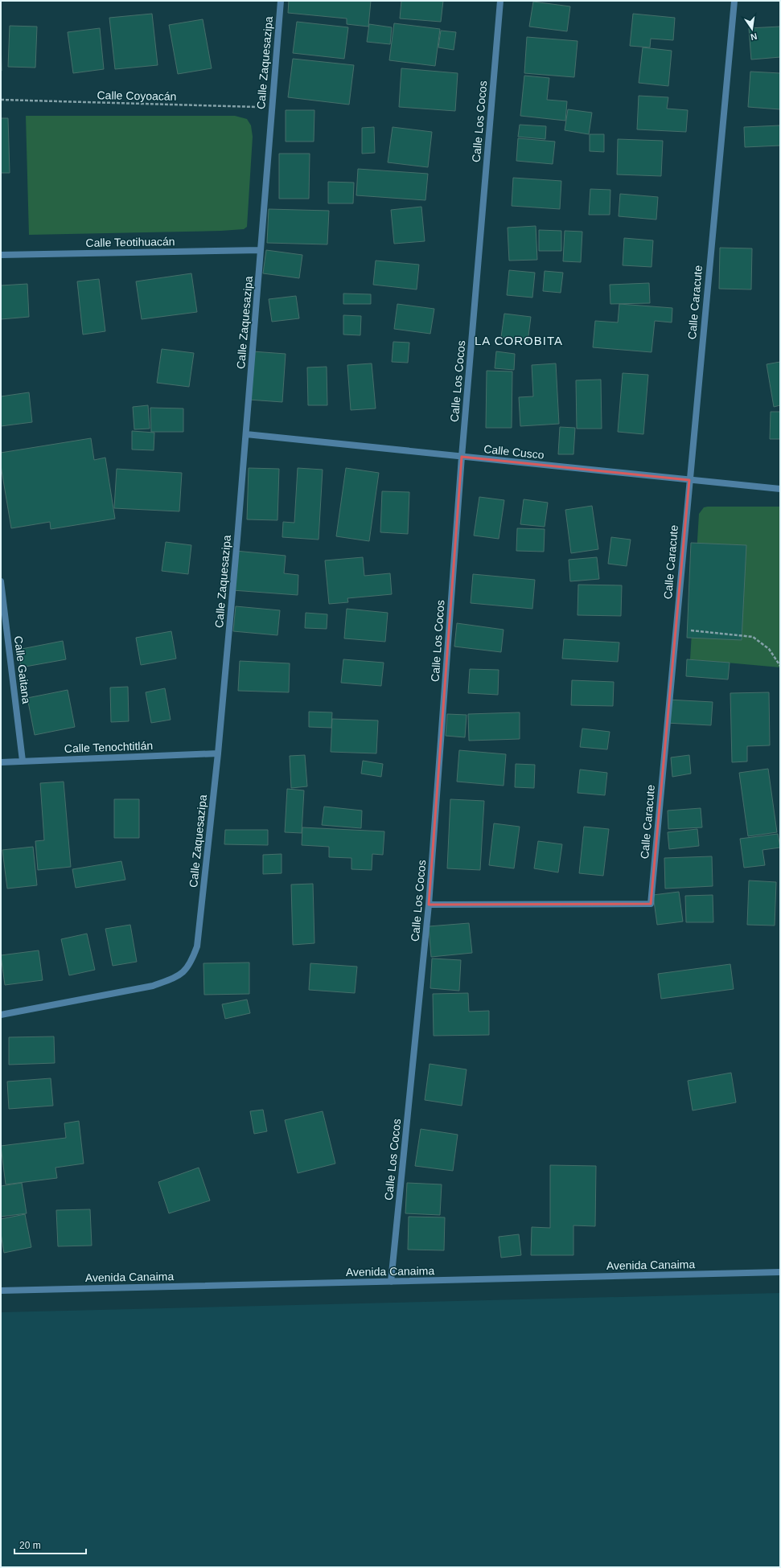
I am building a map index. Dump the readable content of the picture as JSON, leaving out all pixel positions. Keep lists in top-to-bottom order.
{
  "streets": {
    "street": [
      "Calle Zaquesazipa",
      "Calle Los Cocos",
      "Calle Teotihuacán",
      "Calle Caracute",
      "Calle Cusco",
      "Calle Gaitana",
      "Calle Tenochtitlán",
      "Avenida Canaima"
    ],
    "path": ["Calle Coyoacán"]
  },
  "crossings": [
    ["Calle Zaquesazipa", "Calle Coyoacán"],
    ["Calle Zaquesazipa", "Calle Teotihuacán"],
    ["Calle Zaquesazipa", "Calle Cusco"],
    ["Calle Zaquesazipa", "Calle Tenochtitlán"],
    ["Calle Los Cocos", "Calle Caracute"],
    ["Calle Los Cocos", "Calle Cusco"],
    ["Calle Los Cocos", "Avenida Canaima"],
    ["Calle Caracute", "Calle Cusco"],
    ["Calle Gaitana", "Calle Tenochtitlán"]
  ],
  "districts": ["LA COROBITA"],
  "scale_bar": "20 m",
  "north": "bottom"
}
